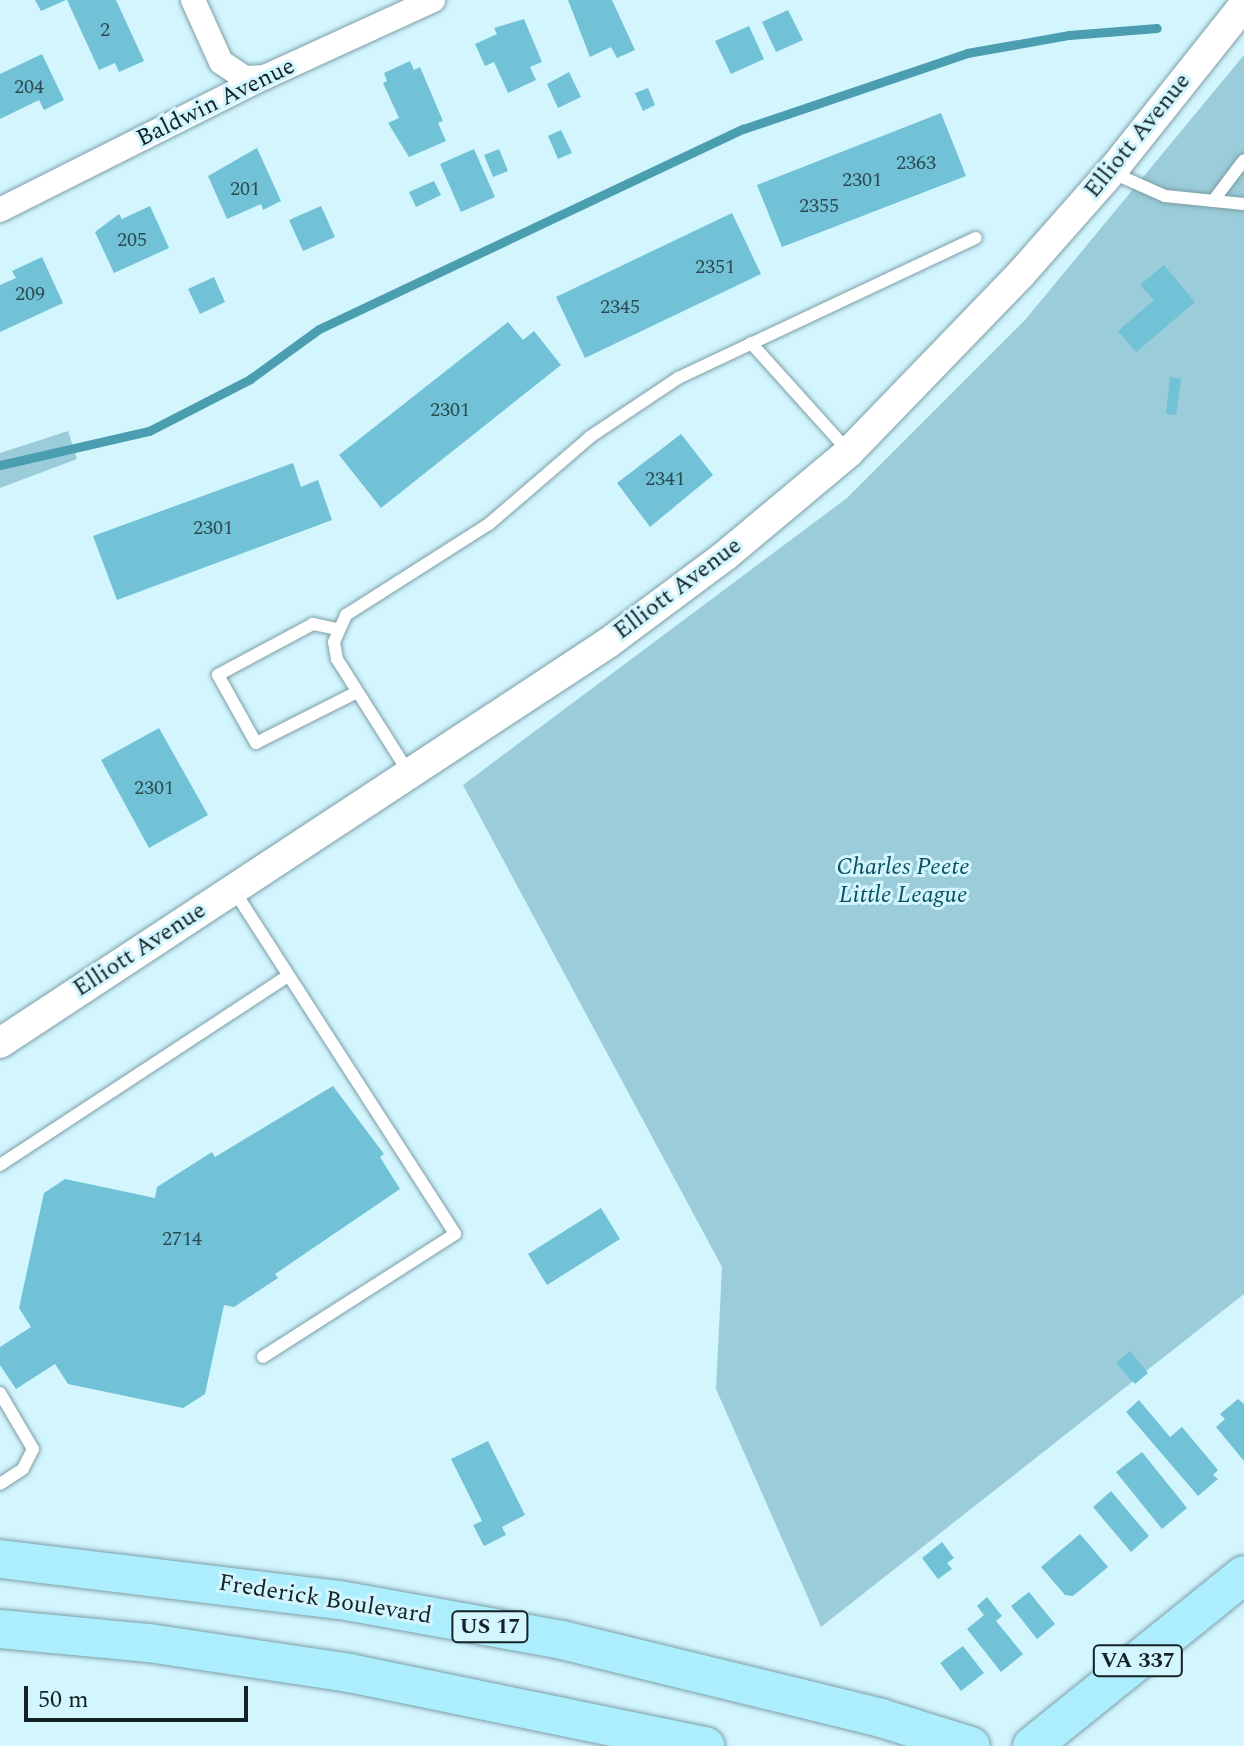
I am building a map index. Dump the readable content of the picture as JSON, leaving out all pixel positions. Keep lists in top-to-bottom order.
{
  "streets": {
    "main road": ["Frederick Boulevard", "US 17", "VA 337"],
    "street": ["Baldwin Avenue", "Elliott Avenue"]
  },
  "parks": ["Charles Peete Little League"],
  "house_numbers": [
    "2",
    "204",
    "2363",
    "2301",
    "201",
    "2355",
    "205",
    "2351",
    "209",
    "2345",
    "2301",
    "2341",
    "2301",
    "2301",
    "2714"
  ],
  "scale_bar": "50 m"
}
